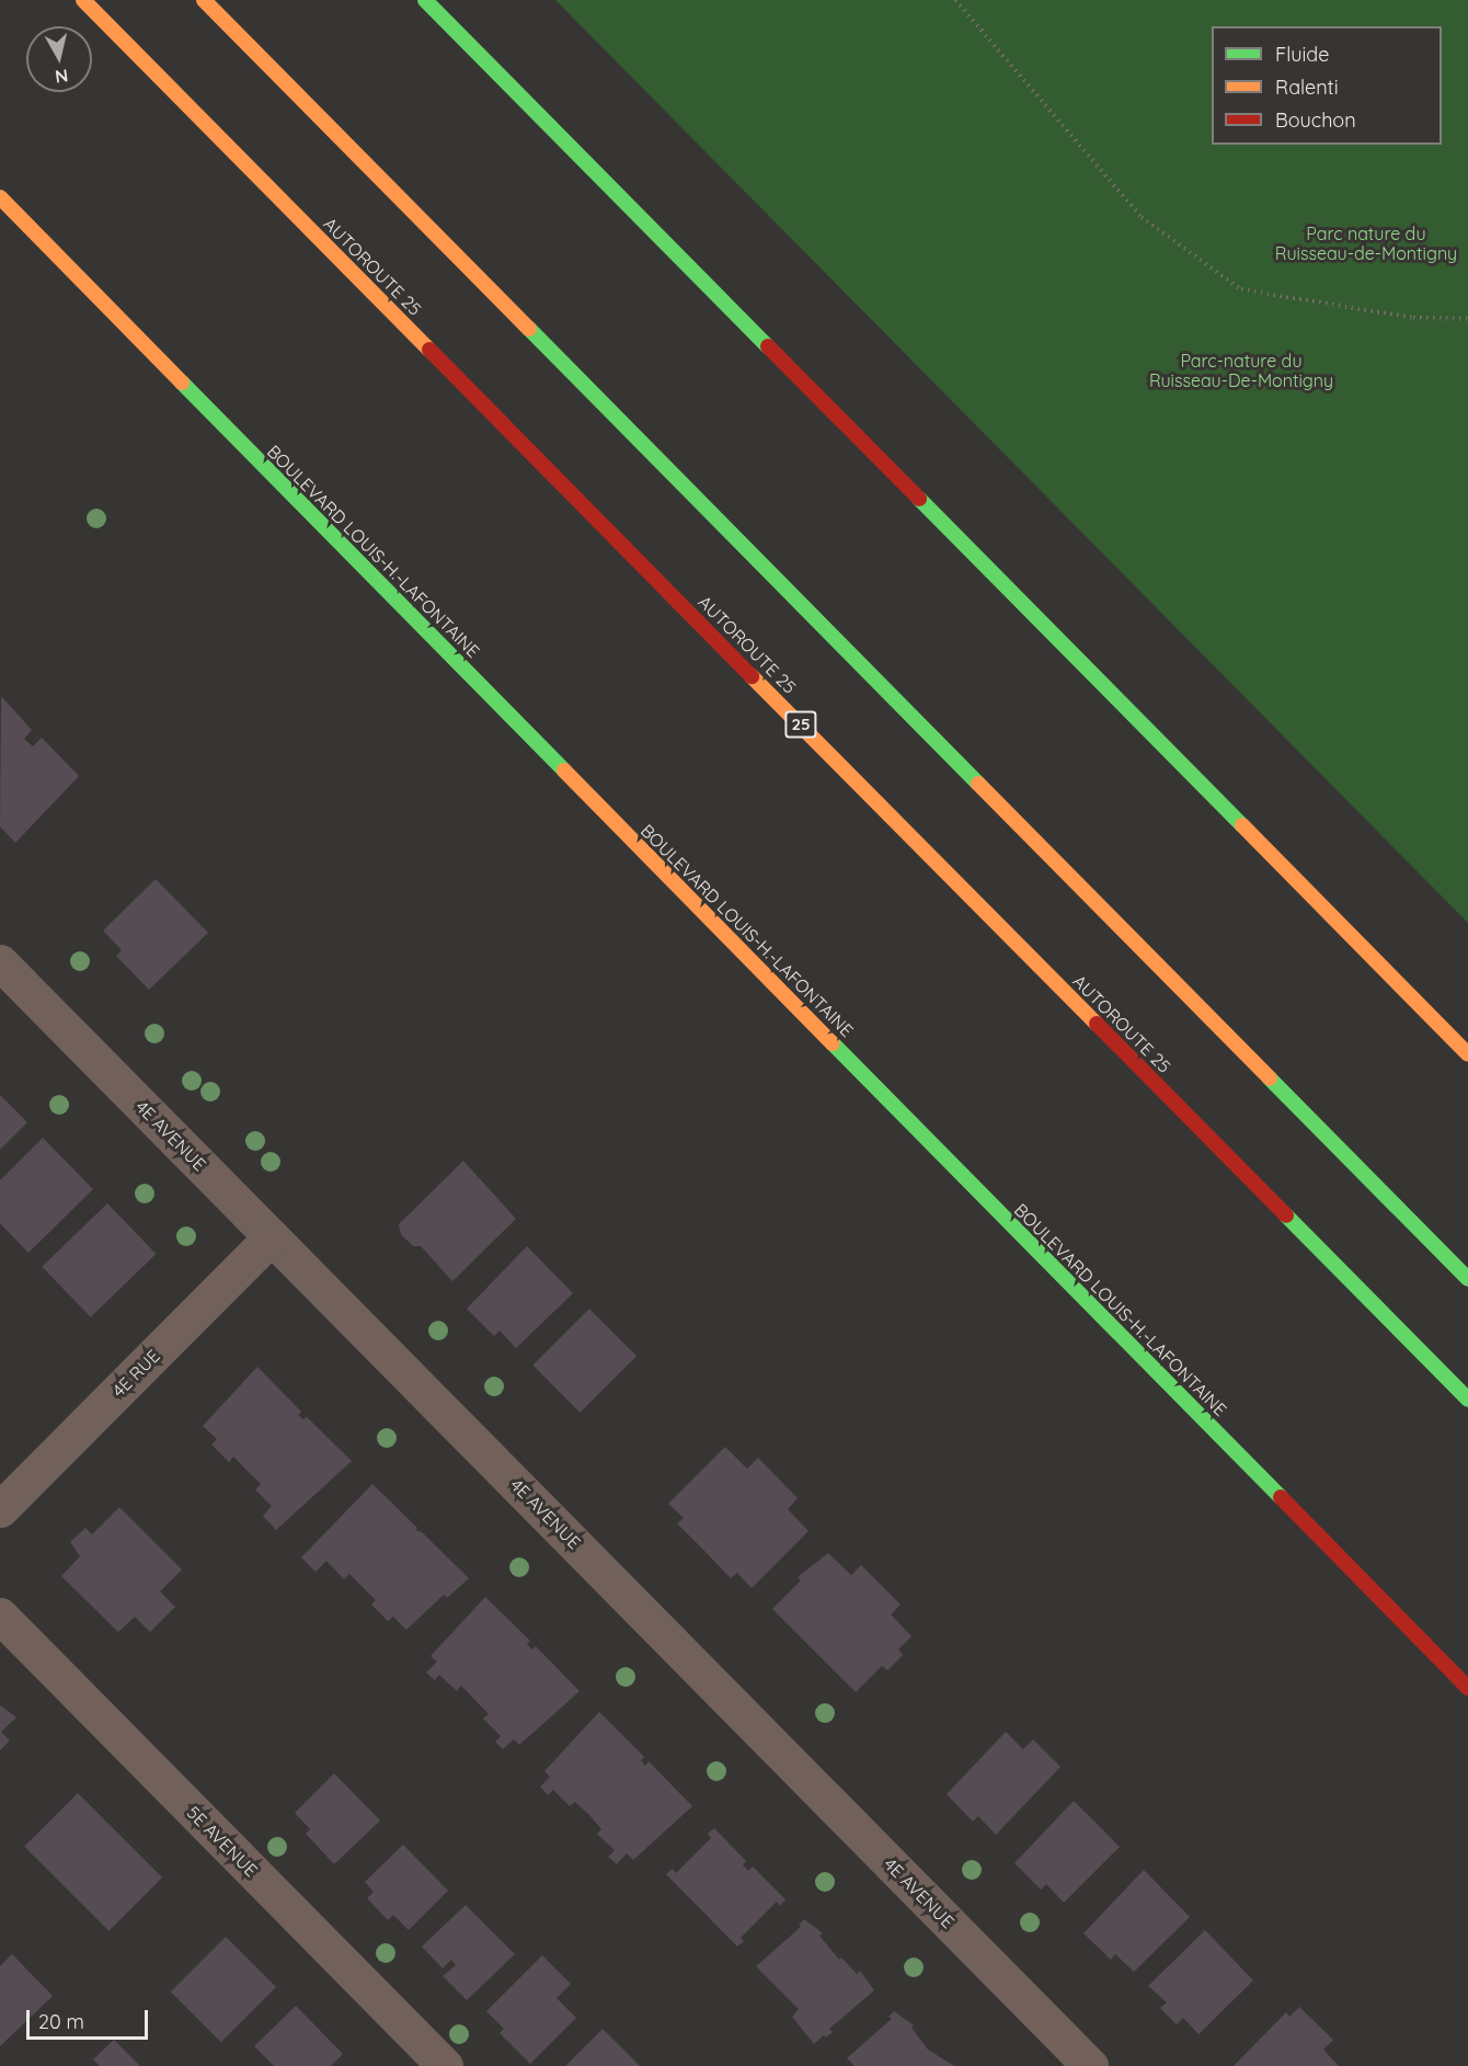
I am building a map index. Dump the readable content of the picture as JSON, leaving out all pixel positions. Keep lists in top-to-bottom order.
{
  "streets": {
    "main road": ["AUTOROUTE 25", "BOULEVARD LOUIS-H.-LAFONTAINE", "25"],
    "street": ["4E AVENUE", "4E RUE", "5E AVENUE"]
  },
  "crossings": [
    ["4E AVENUE", "4E RUE"]
  ],
  "parks": ["Parc nature du Ruisseau-de-Montigny", "Parc-nature du Ruisseau-De-Montigny"],
  "legend": ["Fluide", "Ralenti", "Bouchon"],
  "scale_bar": "20 m",
  "north": "bottom"
}
